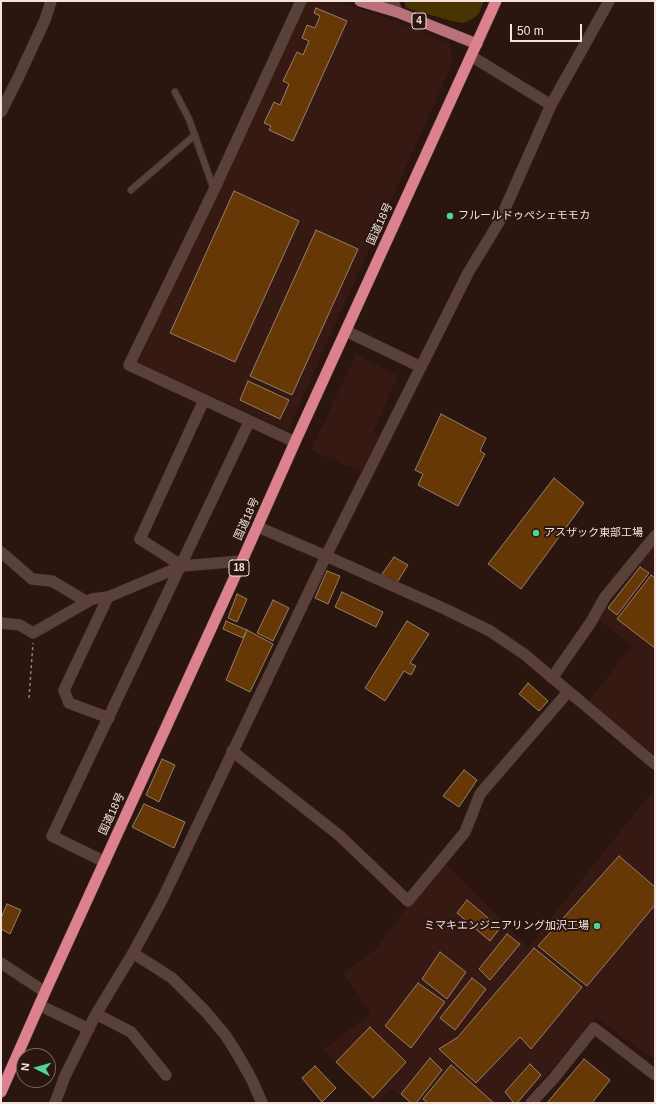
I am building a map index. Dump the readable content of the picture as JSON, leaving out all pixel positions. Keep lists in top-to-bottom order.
{
  "streets": {
    "highway": ["国道18号", "18"],
    "main road": ["4"]
  },
  "crossings": [
    ["4", "国道18号"]
  ],
  "places": ["フルールドゥぺシェモモカ", "アスザック東部工場", "ミマキエンジニアリング加沢工場"],
  "scale_bar": "50 m",
  "north": "left"
}
